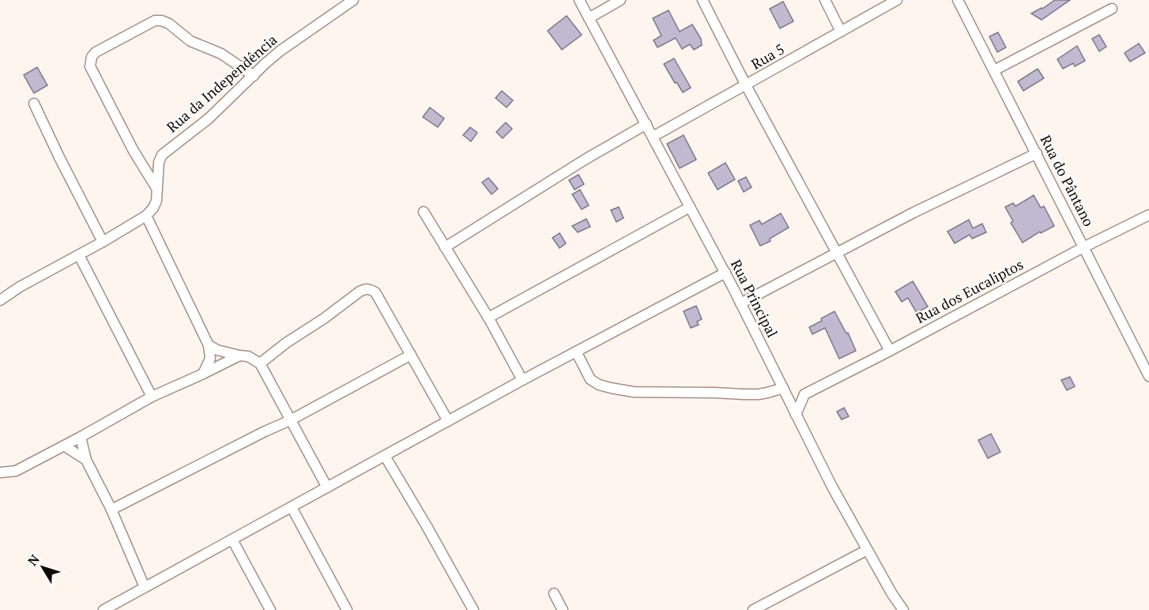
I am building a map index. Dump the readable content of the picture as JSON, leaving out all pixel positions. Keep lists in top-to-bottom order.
{
  "streets": {
    "street": [
      "Rua 5",
      "Rua da Independência",
      "Rua do Pântano",
      "Rua dos Eucaliptos",
      "Rua Principal"
    ]
  },
  "crossings": [
    ["Rua 5", "Rua Principal"],
    ["Rua do Pântano", "Rua dos Eucaliptos"]
  ],
  "north": "top left"
}
